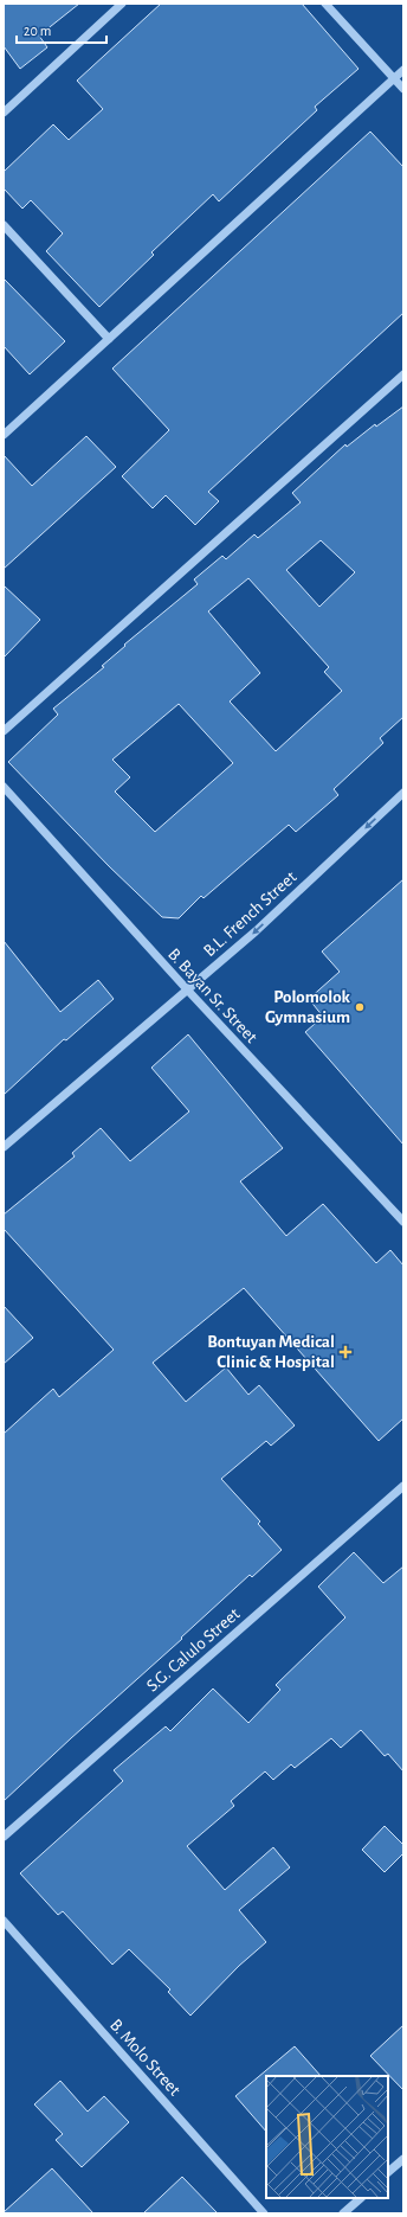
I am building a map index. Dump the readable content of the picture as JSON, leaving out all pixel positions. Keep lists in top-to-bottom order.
{
  "streets": {
    "street": [
      "B.L. French Street",
      "B. Bayan Sr. Street",
      "S.G. Calulo Street",
      "B. Molo Street"
    ]
  },
  "crossings": [
    ["B.L. French Street", "B. Bayan Sr. Street"]
  ],
  "one_way": ["B.L. French Street"],
  "places": {
    "other": ["Polomolok Gymnasium"],
    "health": ["Bontuyan Medical Clinic & Hospital"]
  },
  "scale_bar": "20 m"
}
